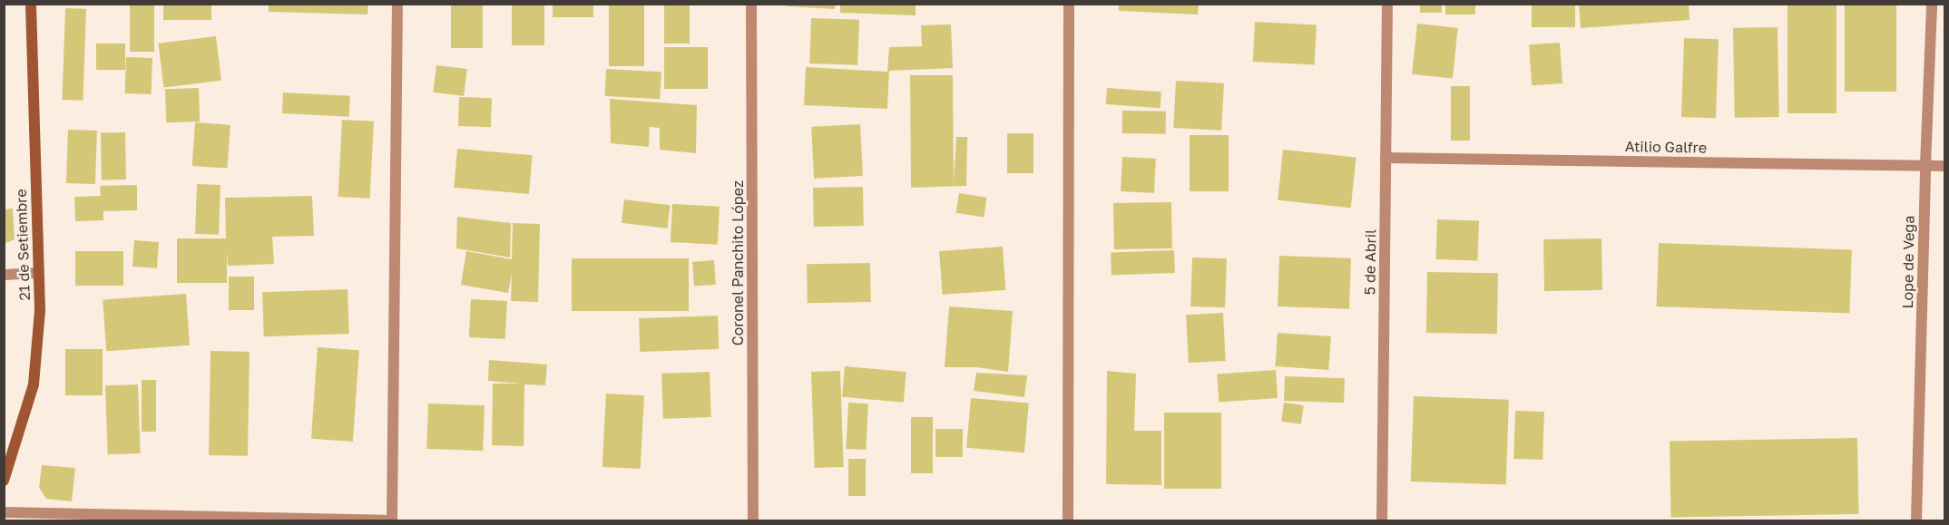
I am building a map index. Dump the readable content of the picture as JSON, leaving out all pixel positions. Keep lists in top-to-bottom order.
{
  "streets": {
    "main road": ["21 de Setiembre"],
    "street": [
      "Atilio Galfre",
      "5 de Abril",
      "Lope de Vega",
      "Coronel Panchito López"
    ]
  },
  "crossings": [
    ["Atilio Galfre", "5 de Abril"],
    ["Atilio Galfre", "Lope de Vega"]
  ]
}
